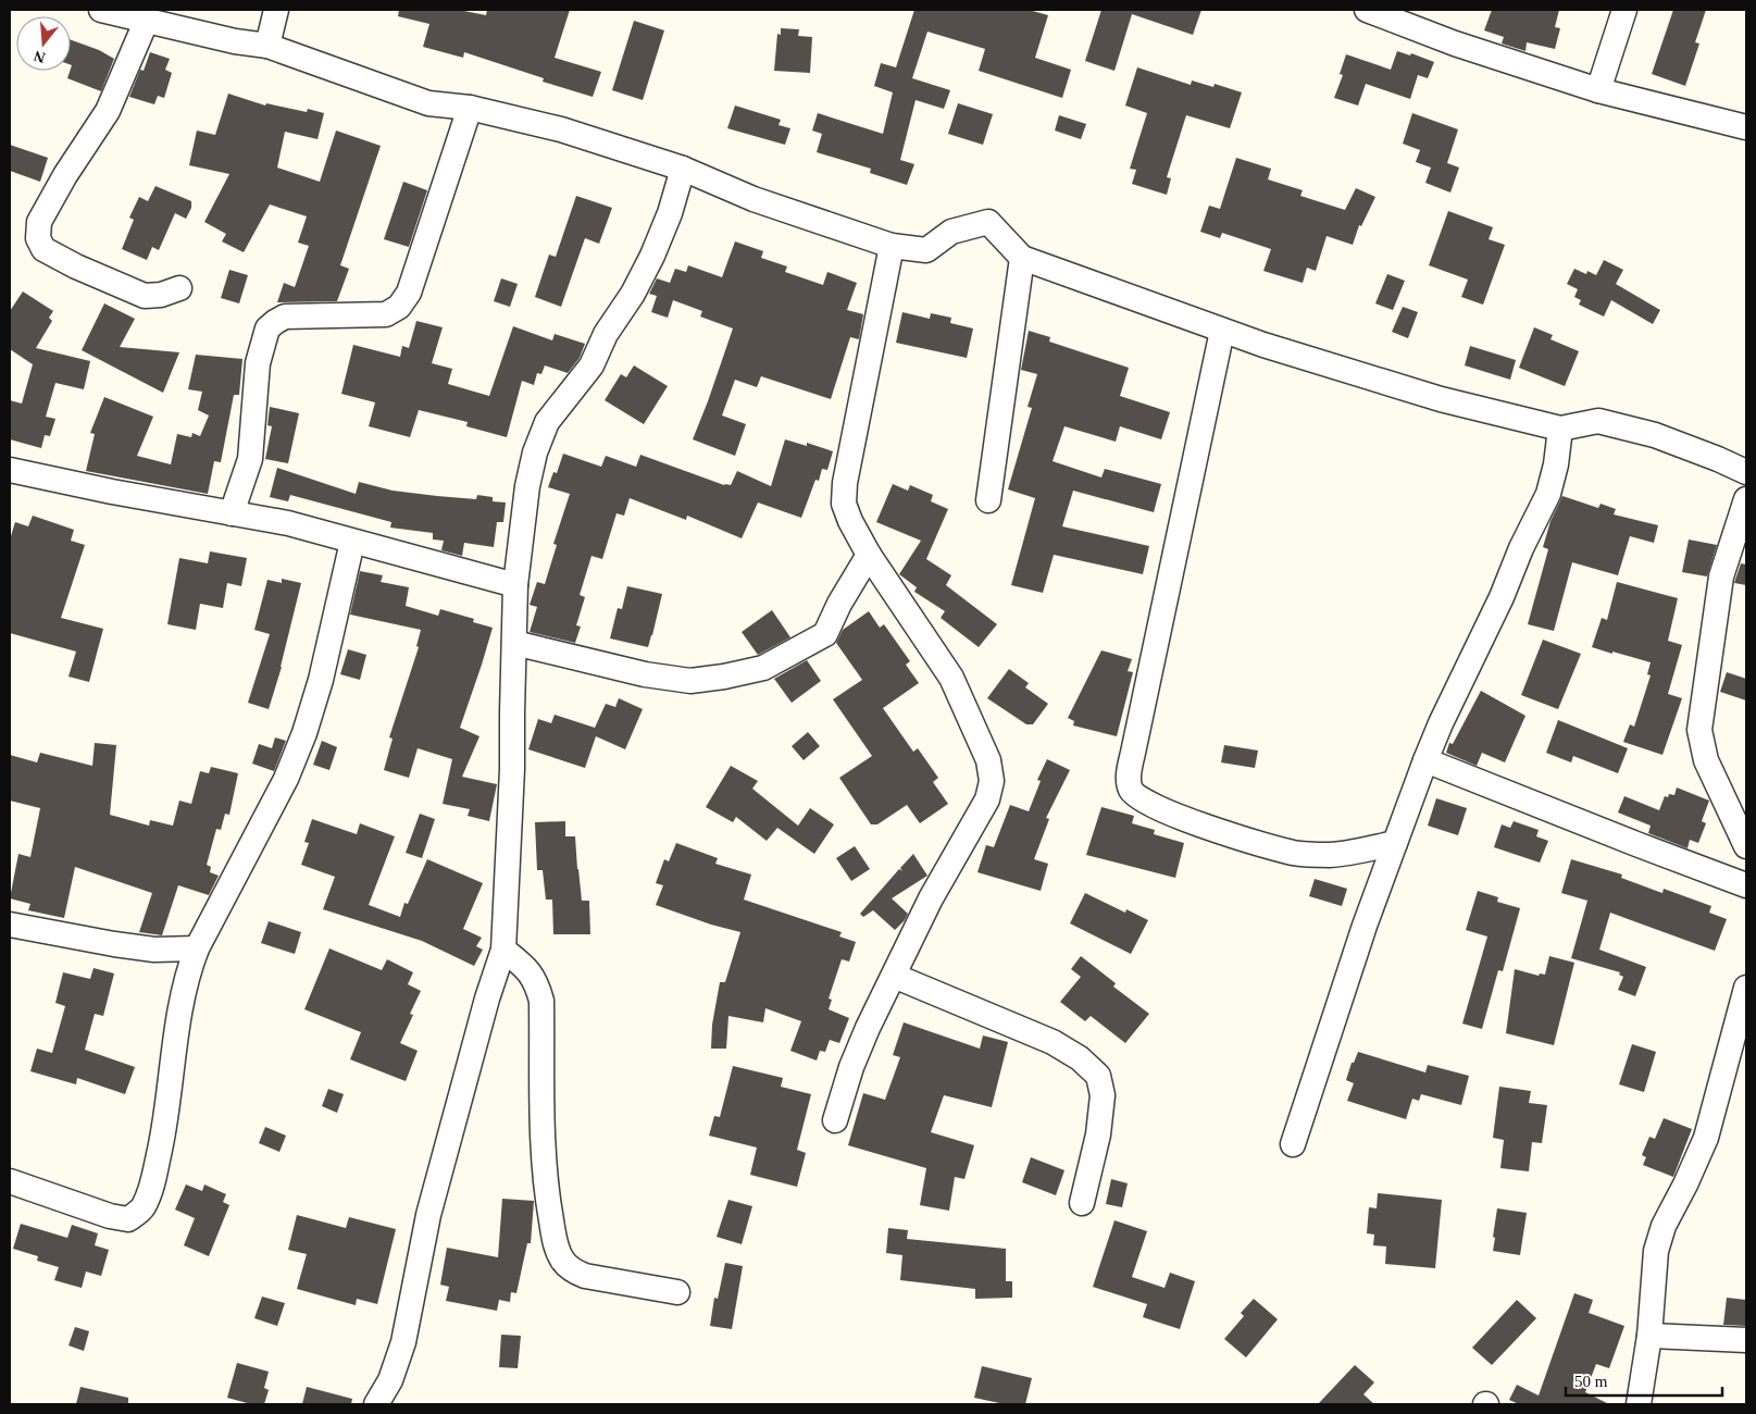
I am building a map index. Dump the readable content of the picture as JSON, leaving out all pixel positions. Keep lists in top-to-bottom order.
{
  "scale_bar": "50 m",
  "north": "bottom"
}
